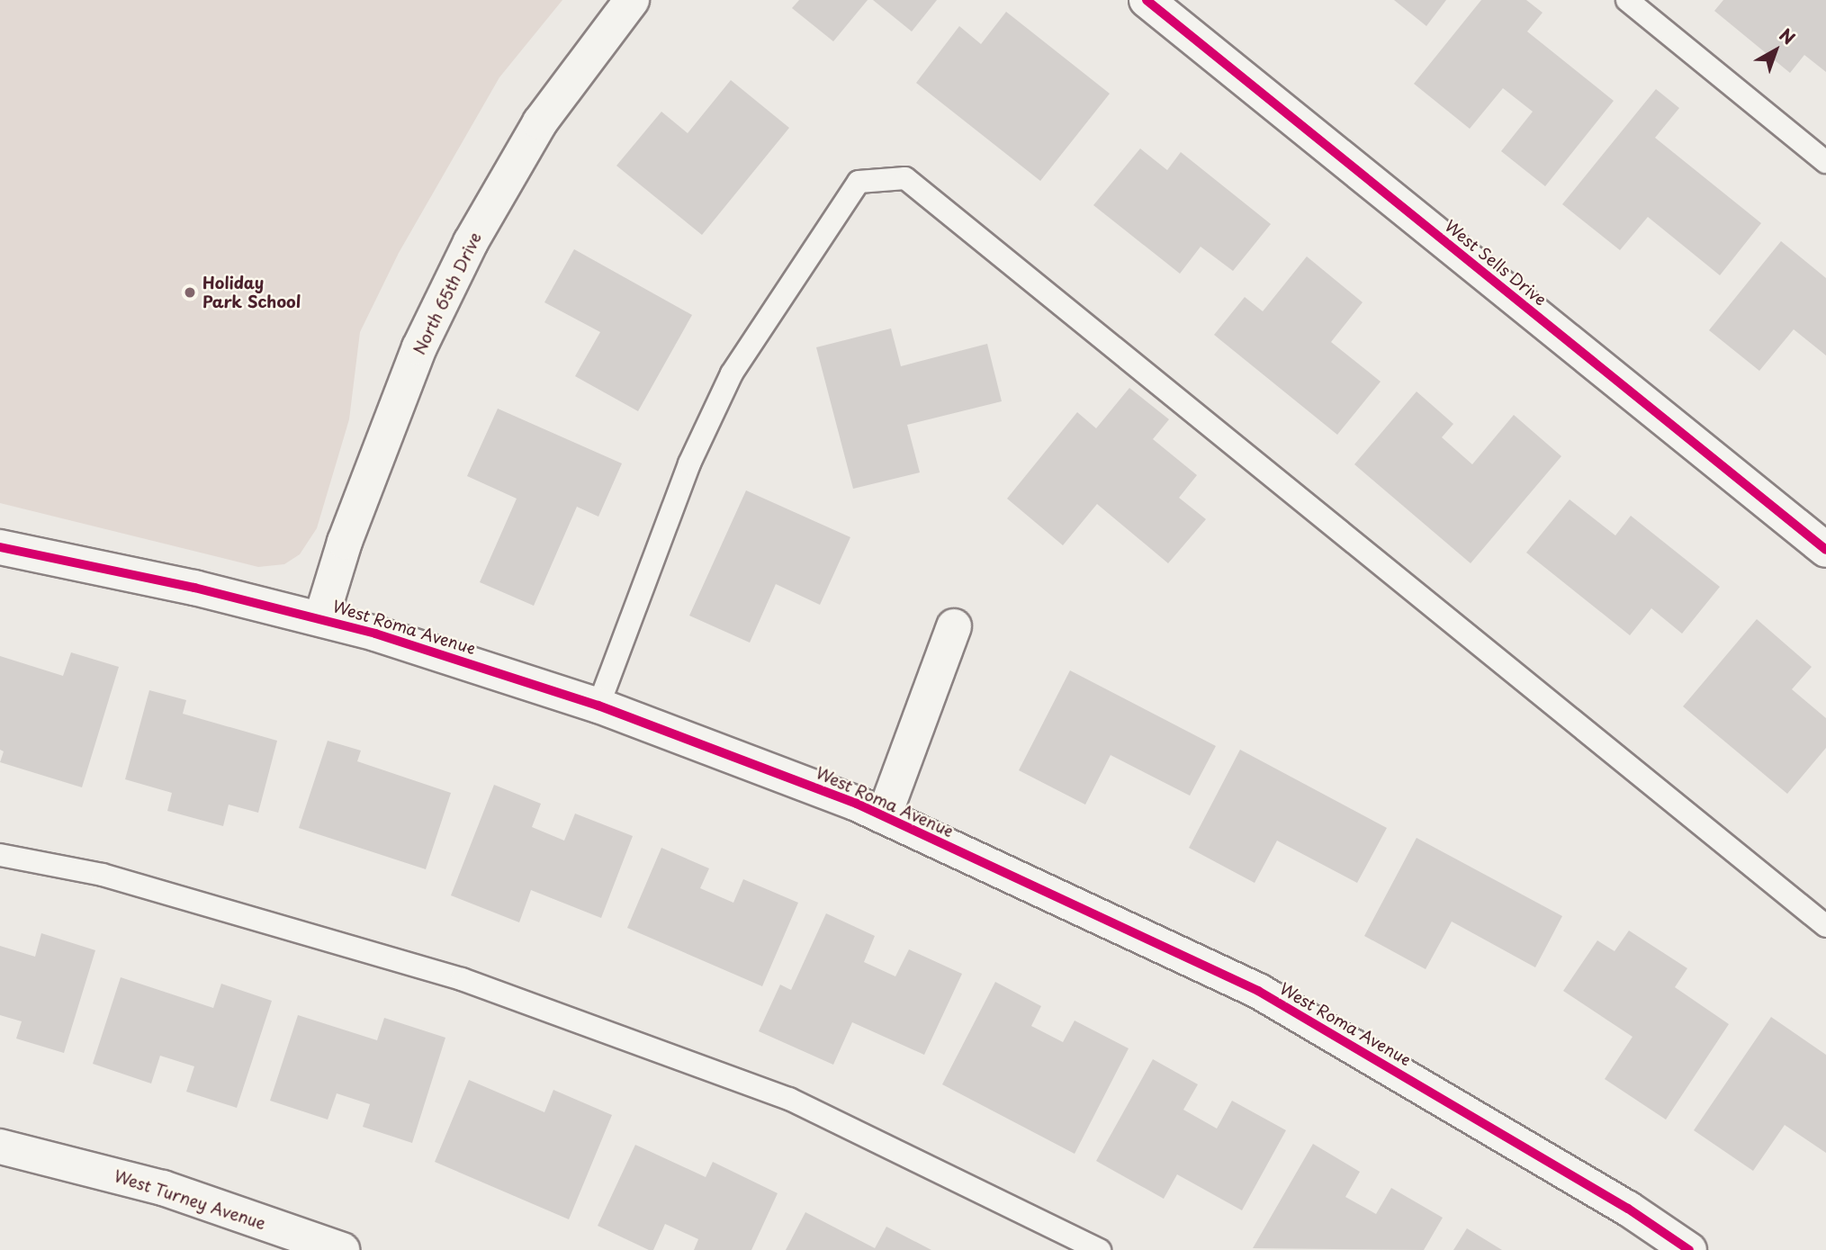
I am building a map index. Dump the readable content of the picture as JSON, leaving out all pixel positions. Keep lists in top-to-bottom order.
{
  "streets": {
    "street": [
      "West Sells Drive",
      "North 65th Drive",
      "West Roma Avenue",
      "West Turney Avenue"
    ]
  },
  "crossings": [
    ["North 65th Drive", "West Roma Avenue"]
  ],
  "places": ["Holiday Park School"],
  "north": "top right"
}
